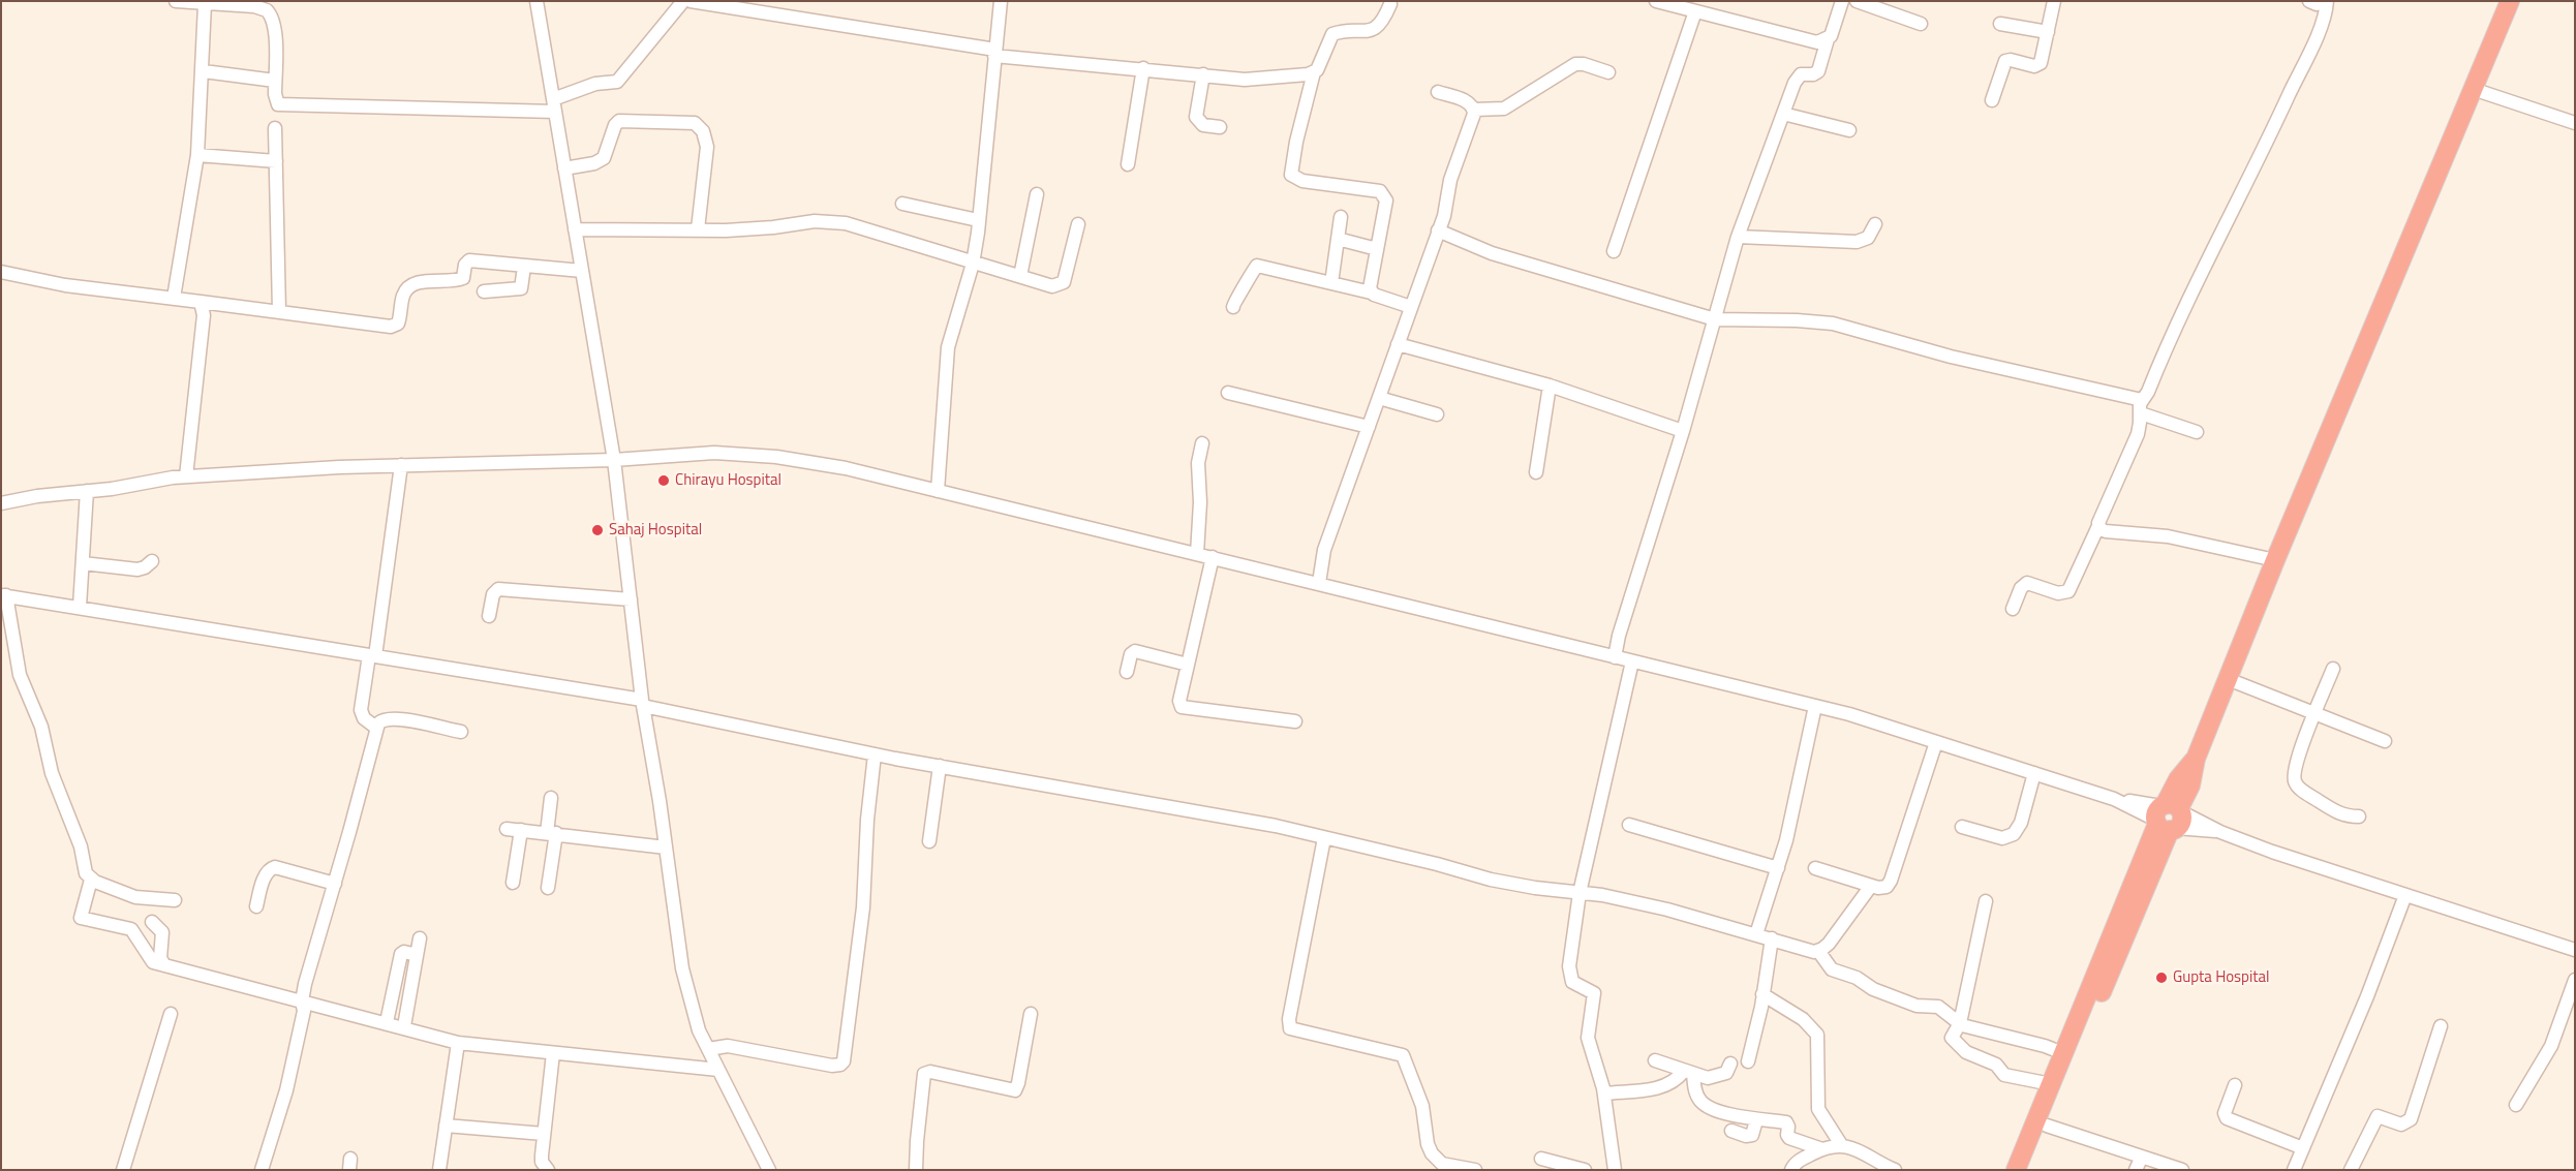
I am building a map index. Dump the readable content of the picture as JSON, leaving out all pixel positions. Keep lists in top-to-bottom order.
{
  "places": ["Chirayu Hospital", "Sahaj Hospital", "Gupta Hospital"]
}
